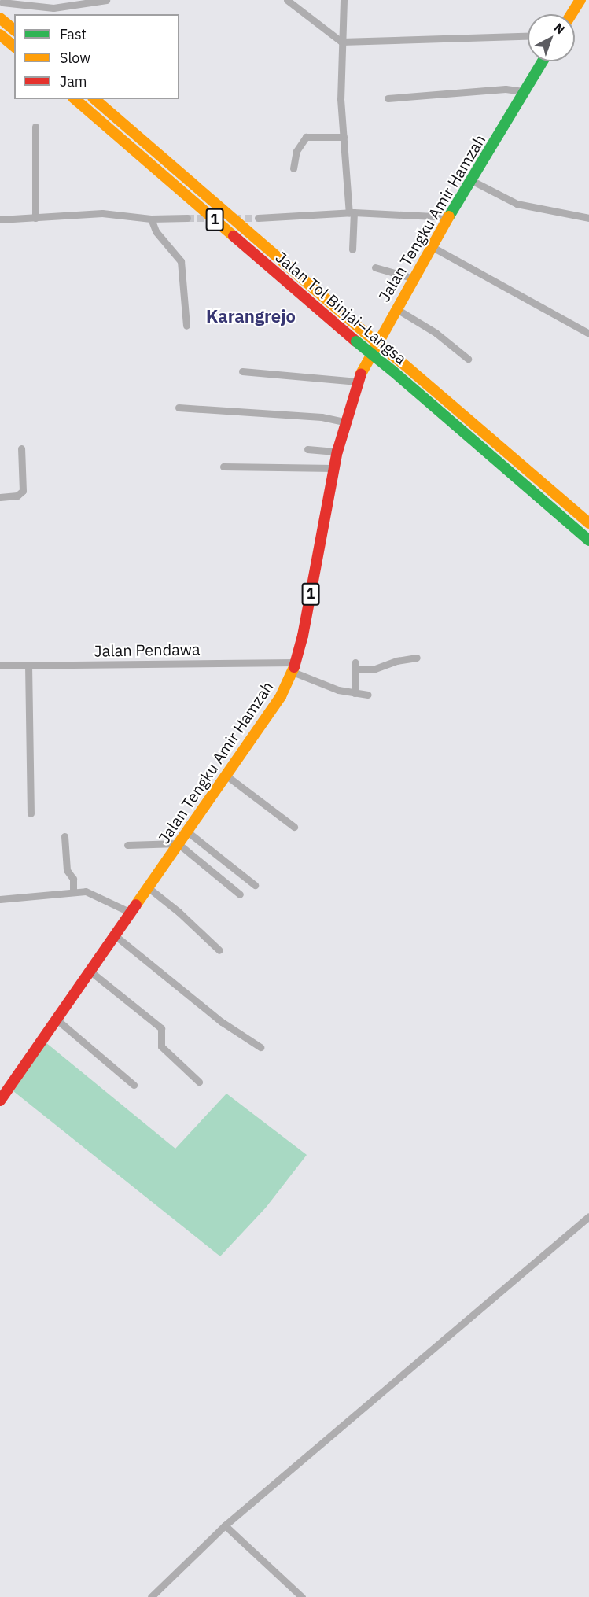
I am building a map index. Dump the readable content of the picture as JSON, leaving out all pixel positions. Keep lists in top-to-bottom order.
{
  "streets": {
    "highway": ["Jalan Tengku Amir Hamzah", "1", "Jalan Tol Binjai–Langsa"],
    "street": ["Jalan Pendawa"]
  },
  "crossings": [
    ["Jalan Tengku Amir Hamzah", "Jalan Pendawa"]
  ],
  "districts": ["Karangrejo"],
  "legend": ["Fast", "Slow", "Jam"],
  "north": "top right"
}
